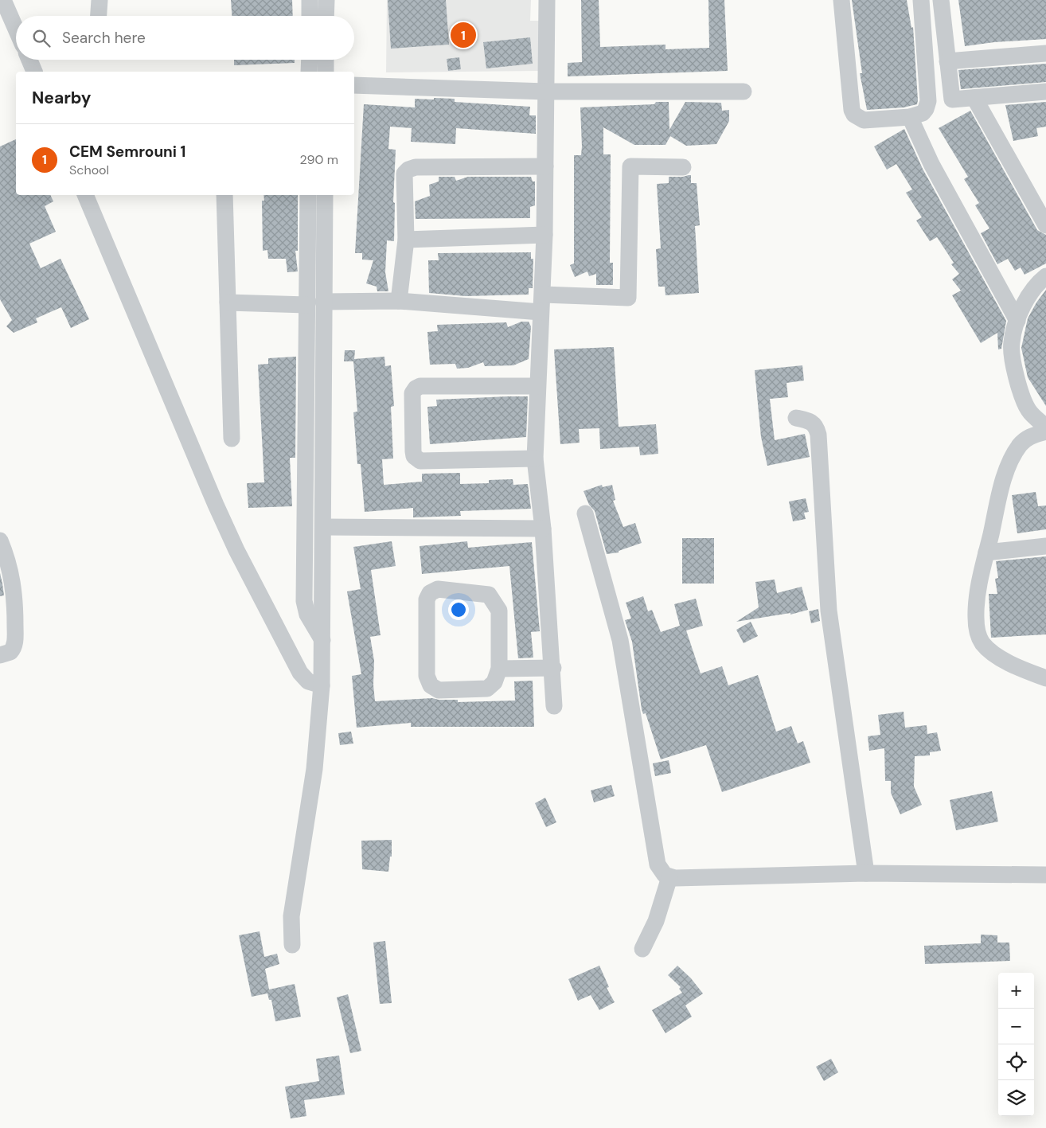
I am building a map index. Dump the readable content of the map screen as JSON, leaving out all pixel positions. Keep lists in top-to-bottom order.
{
  "page": {
    "search": "Search here",
    "pins": "1",
    "heading": "Nearby",
    "list": [
      {
        "mark": "1",
        "name": "CEM Semrouni 1",
        "note": "School",
        "value": "290 m"
      }
    ],
    "map_buttons": ["+", "−"]
  }
}
